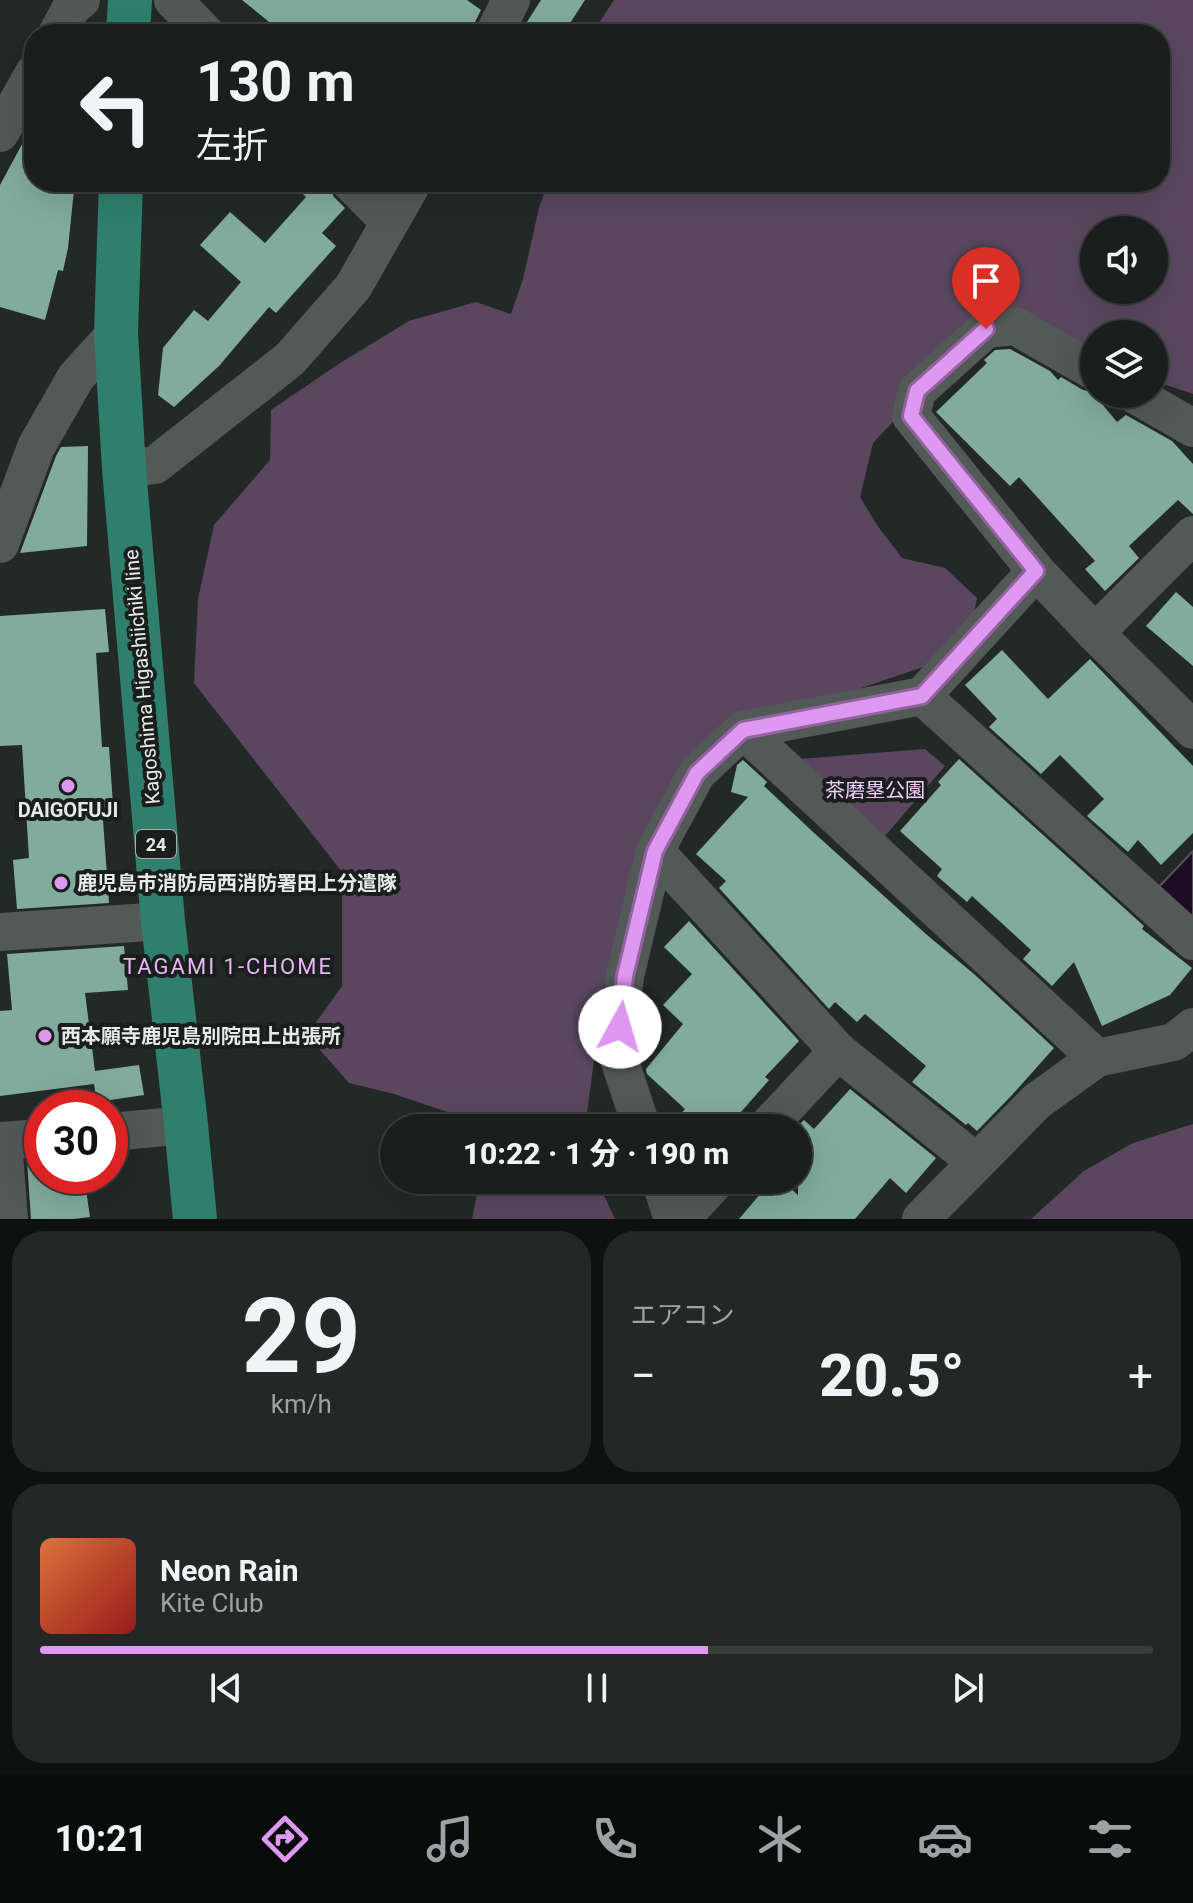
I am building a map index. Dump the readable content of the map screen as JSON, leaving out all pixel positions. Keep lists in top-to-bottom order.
{
  "streets": {
    "main road": ["Kagoshima Higashiichiki line", "24"]
  },
  "districts": ["TAGAMI 1-CHOME"],
  "parks": ["茶磨塁公園"],
  "places": ["DAIGOFUJI", "鹿児島市消防局西消防署田上分遣隊", "西本願寺鹿児島別院田上出張所"],
  "page": {
    "turn": ["130 m", "左折"],
    "limit": "30",
    "trip": "10:22 · 1 分 · 190 m",
    "tile": [
      ["29", "km/h"],
      "エアコン"
    ],
    "heat": ["−", "20.5°", "+"],
    "song": ["Neon Rain", "Kite Club"],
    "tabs": "10:21"
  }
}
